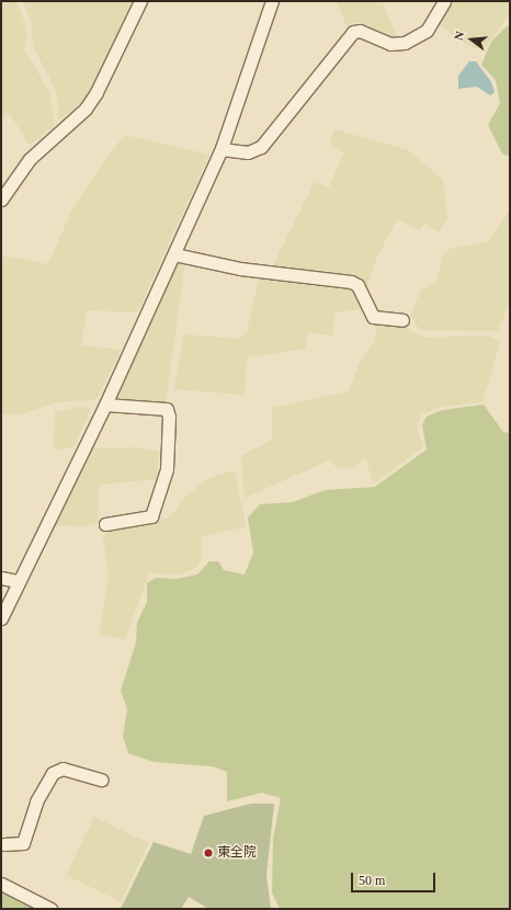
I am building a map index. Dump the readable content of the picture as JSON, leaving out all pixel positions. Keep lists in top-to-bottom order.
{
  "places": ["東全院"],
  "scale_bar": "50 m",
  "north": "left"
}
